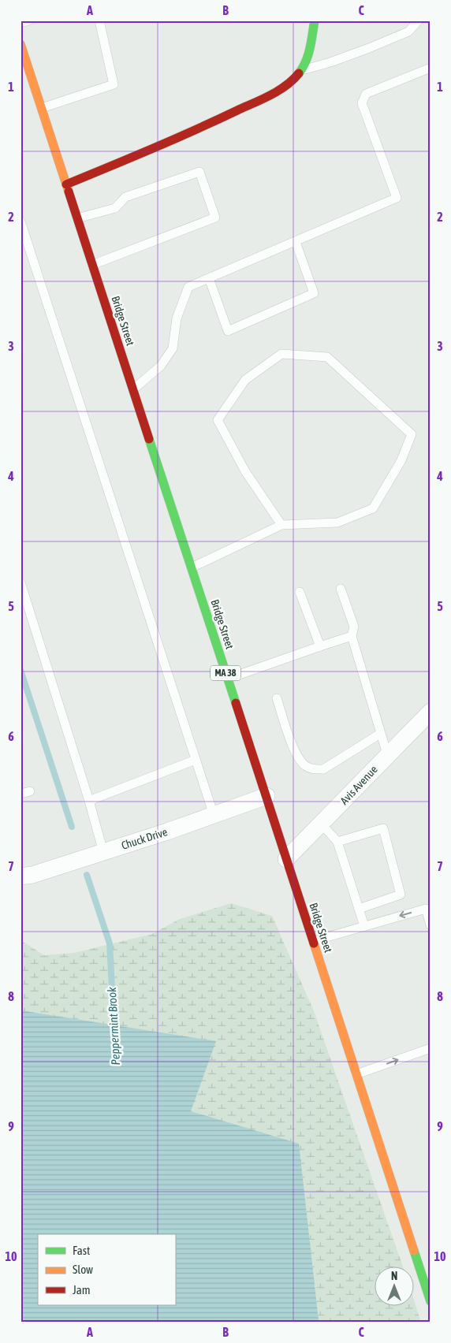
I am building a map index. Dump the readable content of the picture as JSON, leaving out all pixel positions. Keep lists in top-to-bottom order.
{
  "streets": {
    "main road": ["Bridge Street", "MA 38"],
    "street": ["Avis Avenue", "Chuck Drive"]
  },
  "crossings": [
    ["Bridge Street", "Avis Avenue"],
    ["Bridge Street", "Chuck Drive"]
  ],
  "water": ["Peppermint Brook"],
  "legend": ["Fast", "Slow", "Jam"],
  "north": "top",
  "grid": {
    "columns": ["A", "B", "C"],
    "rows": [
      "1",
      "2",
      "3",
      "4",
      "5",
      "6",
      "7",
      "8",
      "9",
      "10"
    ]
  }
}
